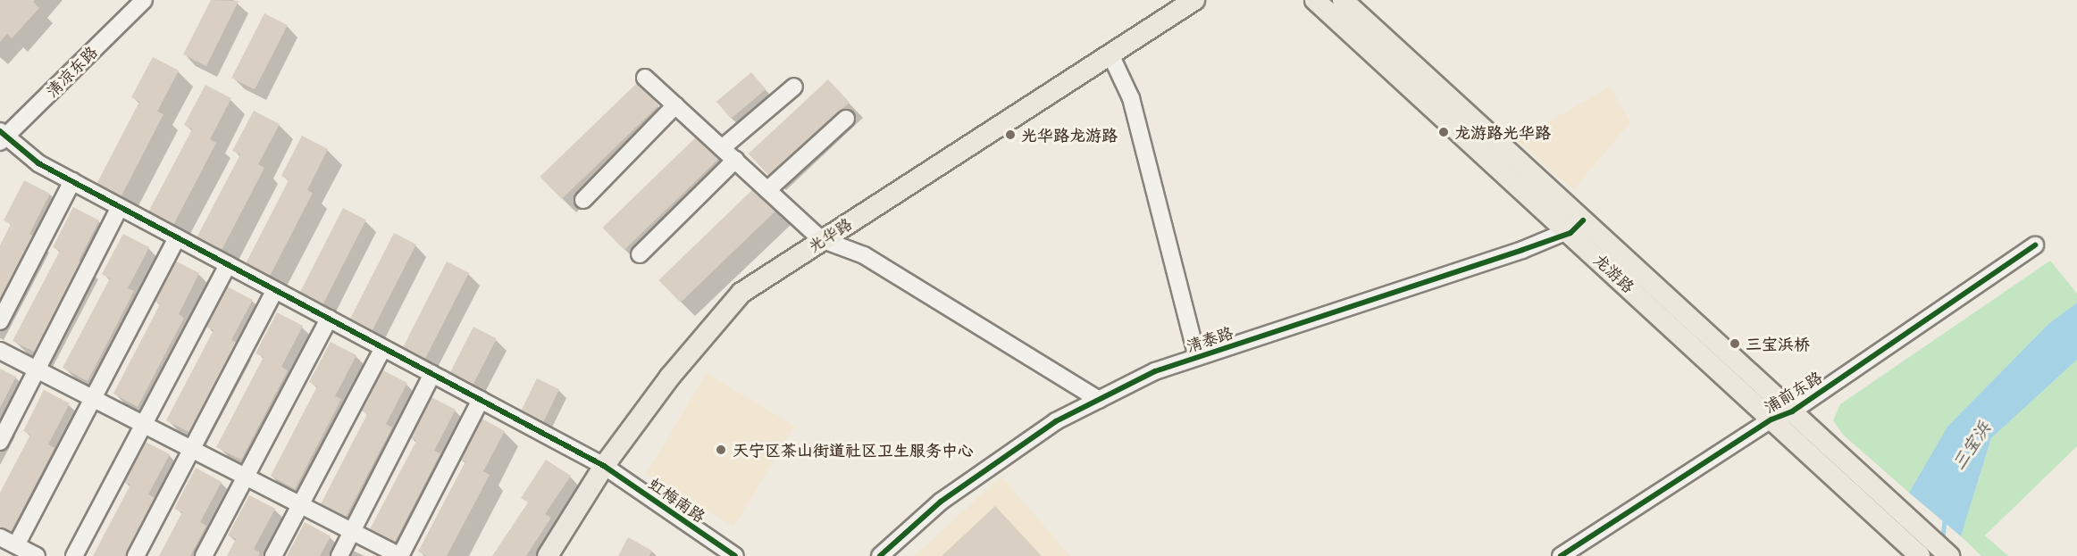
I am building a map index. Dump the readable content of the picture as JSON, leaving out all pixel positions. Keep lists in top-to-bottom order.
{
  "streets": {
    "main road": ["光华路", "龙游路"],
    "street": [
      "清凉东路",
      "清泰路",
      "浦前东路",
      "虹梅南路"
    ]
  },
  "crossings": [
    ["清凉东路", "虹梅南路"],
    ["光华路", "虹梅南路"],
    ["龙游路", "清泰路"],
    ["龙游路", "浦前东路"]
  ],
  "water": ["三宝浜"],
  "places": [
    "龙游路光华路",
    "光华路龙游路",
    "三宝浜桥",
    "天宁区茶山街道社区卫生服务中心"
  ]
}
